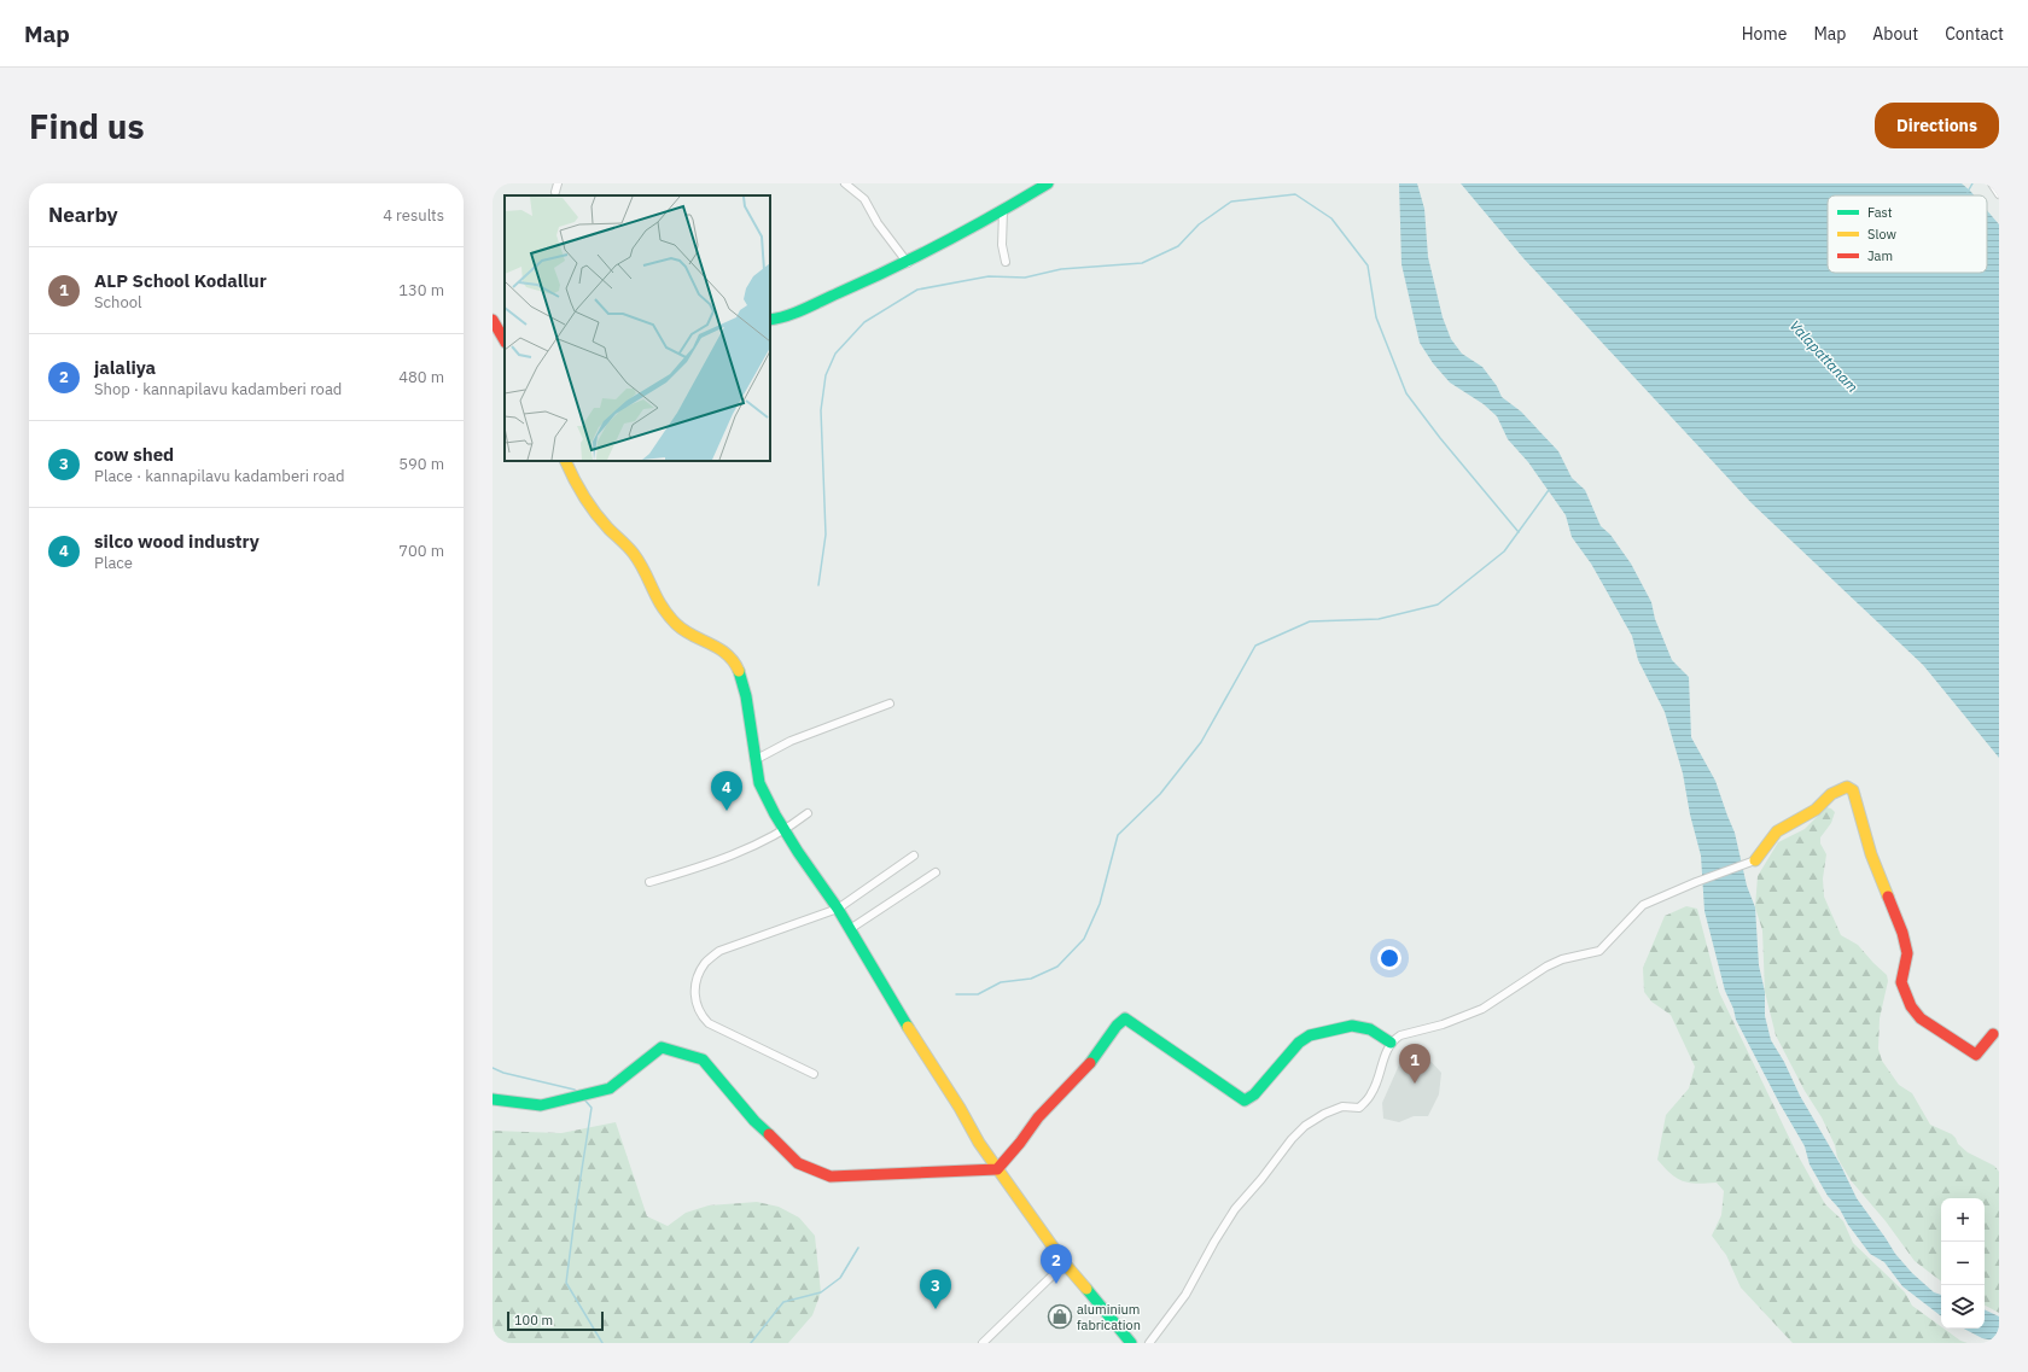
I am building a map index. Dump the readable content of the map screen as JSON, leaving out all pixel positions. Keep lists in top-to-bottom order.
{
  "water": ["Valapattanam"],
  "places": {
    "shop": ["aluminium fabrication"]
  },
  "legend": ["Fast", "Slow", "Jam"],
  "scale_bar": "100 m",
  "page": {
    "header": "Map",
    "nav": [
      "Home",
      "Map",
      "About",
      "Contact"
    ],
    "buttons": "Directions",
    "title": "Find us",
    "heading": ["Nearby", "4 results"],
    "list": [
      {
        "mark": "1",
        "name": "ALP School Kodallur",
        "note": "School",
        "value": "130 m"
      },
      {
        "mark": "2",
        "name": "jalaliya",
        "note": "Shop · kannapilavu kadamberi road",
        "value": "480 m"
      },
      {
        "mark": "3",
        "name": "cow shed",
        "note": "Place · kannapilavu kadamberi road",
        "value": "590 m"
      },
      {
        "mark": "4",
        "name": "silco wood industry",
        "note": "Place",
        "value": "700 m"
      }
    ],
    "pins": [
      "4",
      "1",
      "2",
      "3"
    ],
    "map_buttons": ["+", "−"],
    "scale": "100 m"
  }
}
